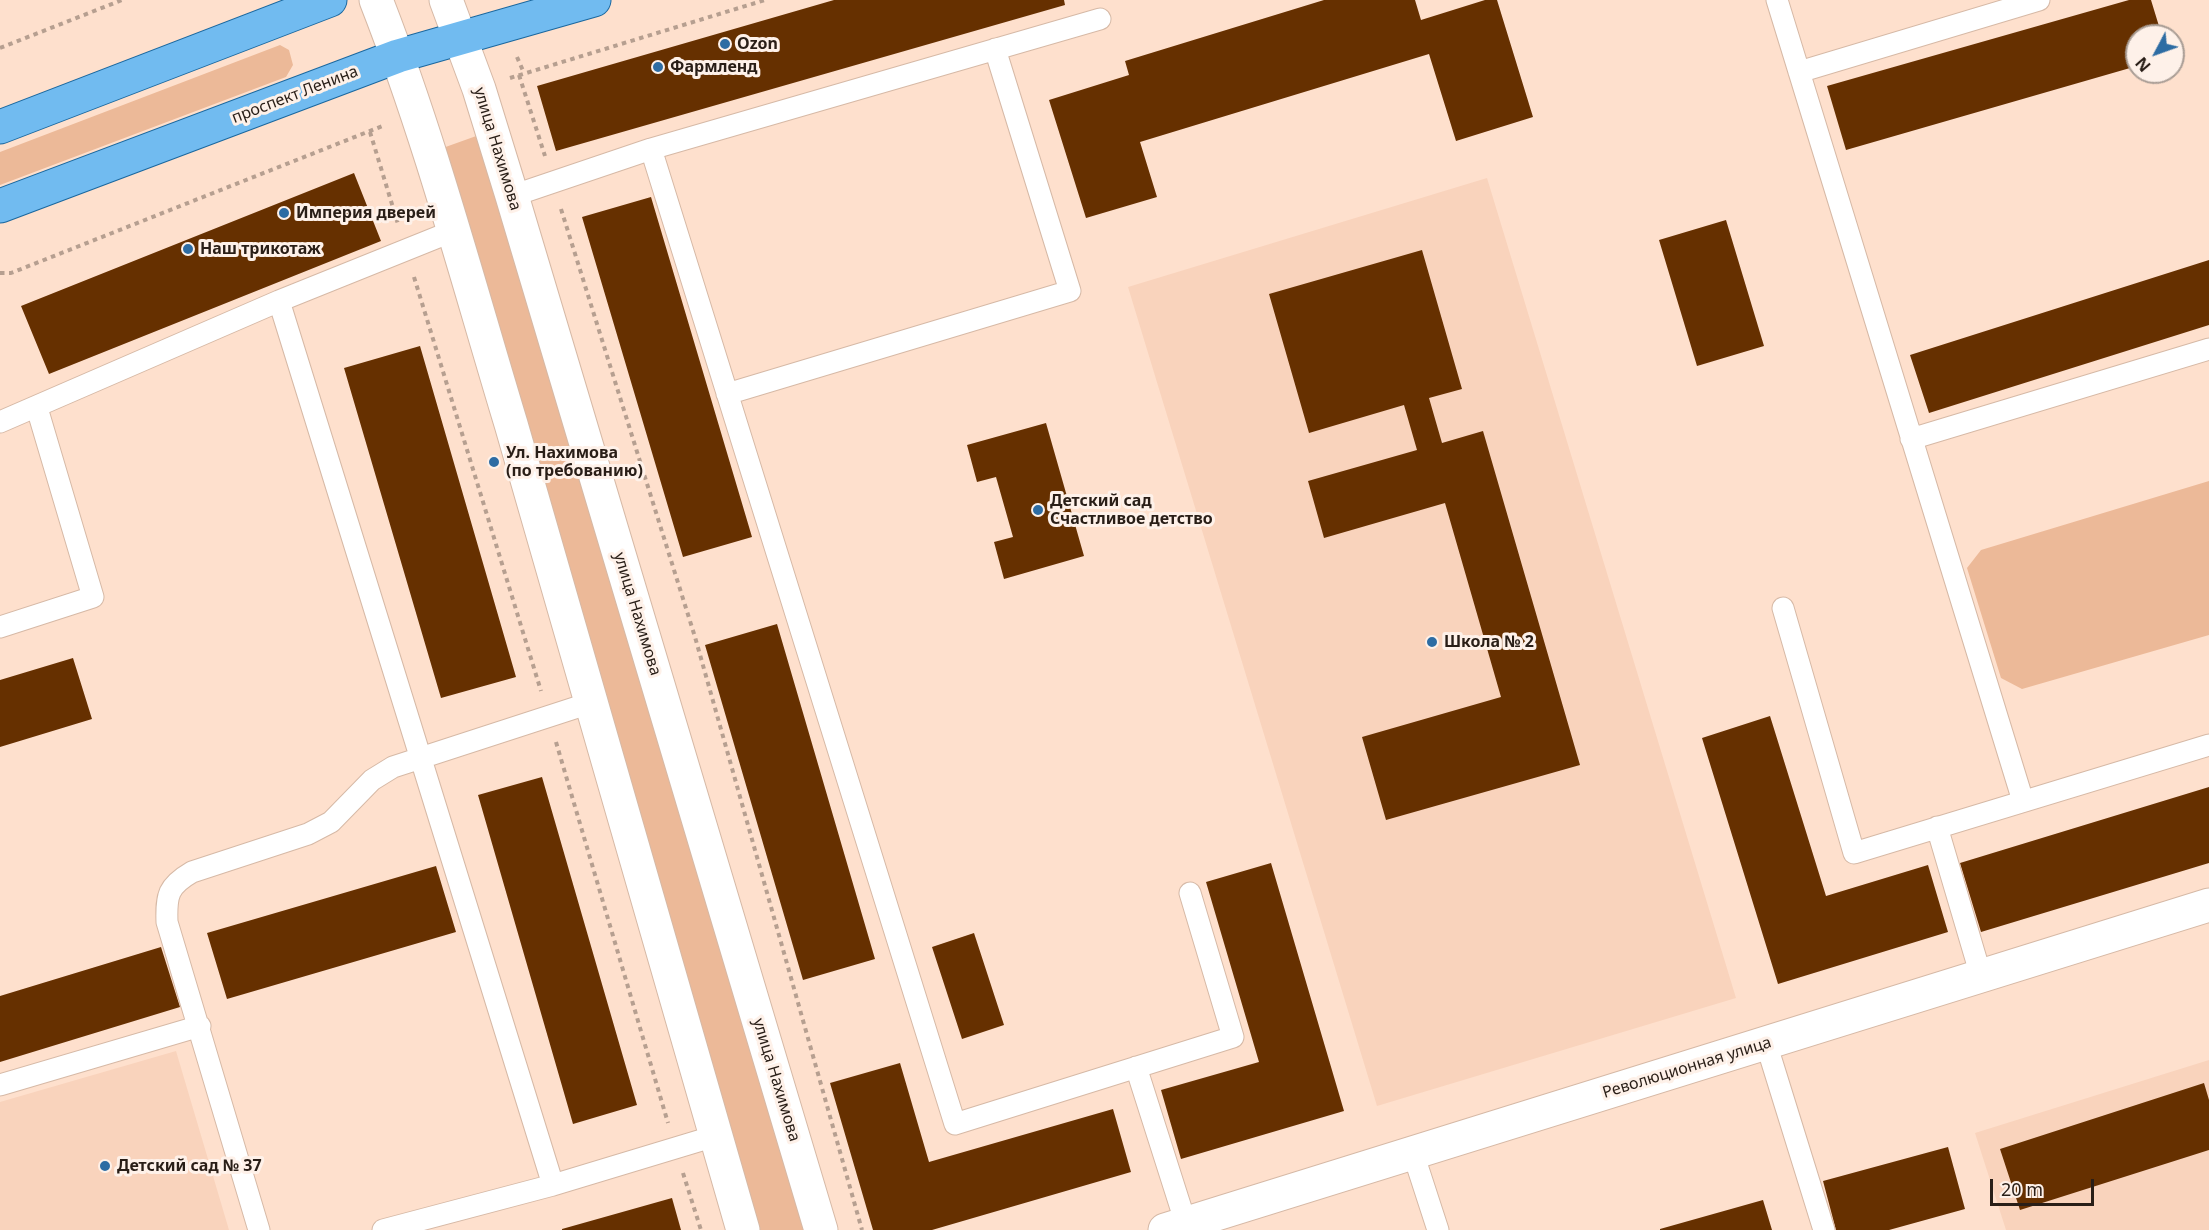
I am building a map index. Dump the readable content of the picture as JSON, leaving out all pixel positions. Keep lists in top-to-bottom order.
{
  "streets": {
    "main road": ["проспект Ленина"],
    "street": ["улица Нахимова", "Революционная улица"]
  },
  "crossings": [
    ["проспект Ленина", "улица Нахимова"]
  ],
  "places": [
    "Ozon",
    "Фармленд",
    "Империя дверей",
    "Наш трикотаж",
    "Ул. Нахимова (по требованию)",
    "Детский сад Счастливое детство",
    "Школа № 2",
    "Детский сад № 37"
  ],
  "scale_bar": "20 m",
  "north": "bottom left"
}
